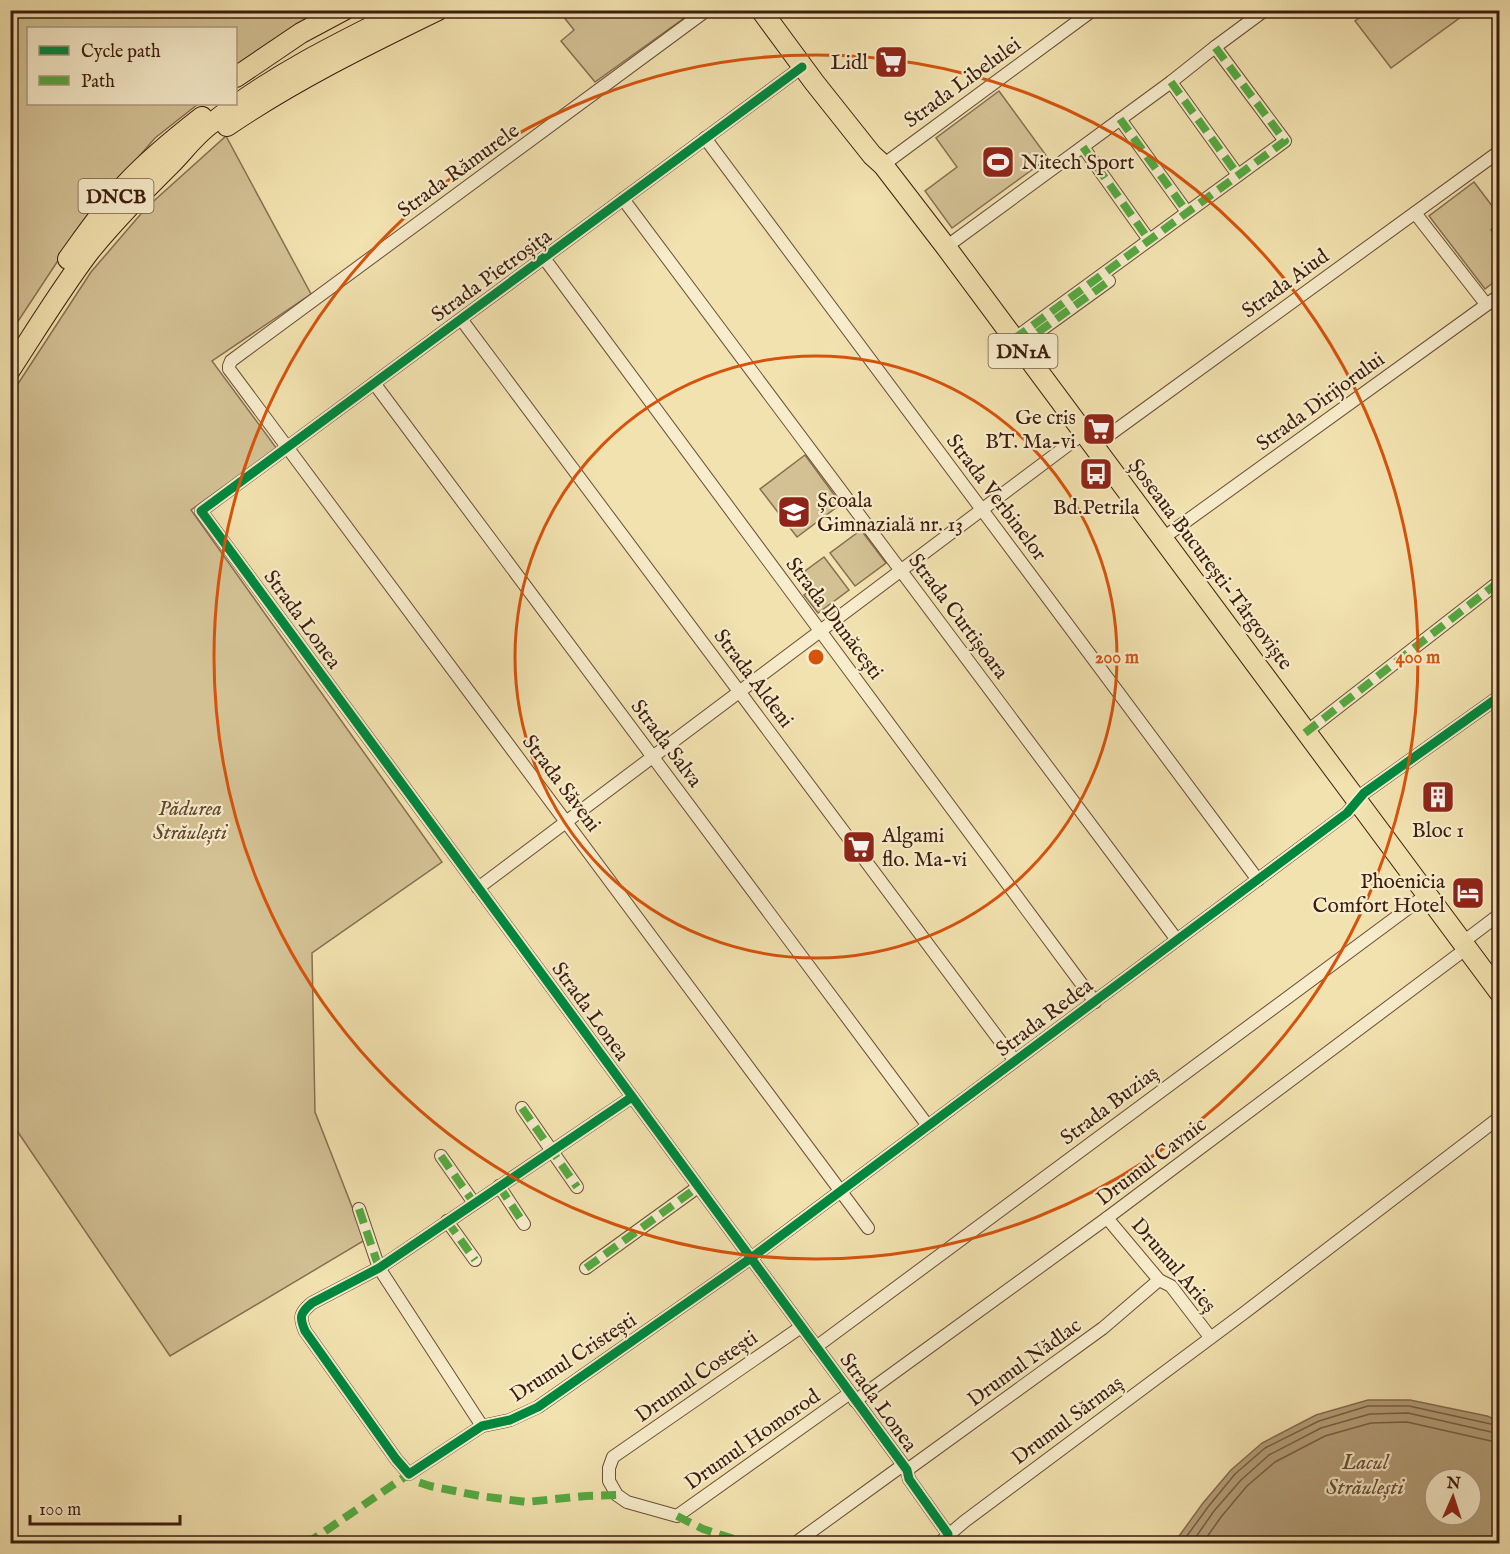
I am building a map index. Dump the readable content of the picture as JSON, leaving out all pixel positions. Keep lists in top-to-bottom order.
{
  "streets": {
    "main road": ["DNCB", "DN1A", "Șoseaua București-Târgoviște"],
    "street": [
      "Strada Libelulei",
      "Strada Rămurele",
      "Strada Pietroșița",
      "Strada Aiud",
      "Strada Dirijorului",
      "Strada Verbinelor",
      "Strada Curtișoara",
      "Strada Dunăcești",
      "Strada Lonea",
      "Strada Aldeni",
      "Strada Salva",
      "Strada Săveni",
      "Strada Redea",
      "Strada Buziaș",
      "Drumul Cavnic",
      "Drumul Arieș",
      "Drumul Cristești",
      "Drumul Nădlac",
      "Drumul Costești",
      "Drumul Sărmaș",
      "Drumul Homorod"
    ]
  },
  "crossings": [
    ["Strada Libelulei", "Șoseaua București-Târgoviște"],
    ["Strada Rămurele", "Strada Săveni"],
    ["Strada Pietroșița", "Strada Verbinelor"],
    ["Strada Pietroșița", "Șoseaua București-Târgoviște"],
    ["Strada Pietroșița", "Strada Curtișoara"],
    ["Strada Pietroșița", "Strada Dunăcești"],
    ["Strada Pietroșița", "Strada Lonea"],
    ["Strada Pietroșița", "Strada Aldeni"],
    ["Strada Pietroșița", "Strada Salva"],
    ["Strada Pietroșița", "Strada Săveni"],
    ["Strada Aiud", "Strada Verbinelor"],
    ["Strada Aiud", "Șoseaua București-Târgoviște"],
    ["Strada Aiud", "Strada Curtișoara"],
    ["Strada Aiud", "Strada Dunăcești"],
    ["Strada Aiud", "Strada Lonea"],
    ["Strada Aiud", "Strada Aldeni"],
    ["Strada Aiud", "Strada Salva"],
    ["Strada Aiud", "Strada Săveni"],
    ["Strada Dirijorului", "Șoseaua București-Târgoviște"],
    ["Strada Verbinelor", "Strada Redea"],
    ["Șoseaua București-Târgoviște", "Strada Redea"],
    ["Șoseaua București-Târgoviște", "Strada Buziaș"],
    ["Șoseaua București-Târgoviște", "Drumul Cavnic"],
    ["Strada Curtișoara", "Strada Redea"],
    ["Strada Dunăcești", "Strada Redea"],
    ["Strada Lonea", "Strada Redea"],
    ["Strada Lonea", "Strada Buziaș"],
    ["Strada Lonea", "Drumul Cavnic"],
    ["Strada Lonea", "Drumul Cristești"],
    ["Strada Lonea", "Drumul Nădlac"],
    ["Strada Lonea", "Drumul Costești"],
    ["Strada Lonea", "Drumul Sărmaș"],
    ["Strada Lonea", "Drumul Homorod"],
    ["Strada Aldeni", "Strada Redea"],
    ["Strada Salva", "Strada Redea"],
    ["Strada Săveni", "Strada Redea"],
    ["Strada Redea", "Drumul Cristești"],
    ["Drumul Cavnic", "Drumul Arieș"],
    ["Drumul Cavnic", "Drumul Homorod"],
    ["Drumul Arieș", "Drumul Nădlac"],
    ["Drumul Arieș", "Drumul Sărmaș"],
    ["Drumul Costești", "Drumul Homorod"]
  ],
  "water": ["Lacul Străulești"],
  "parks": ["Pădurea Străulești"],
  "places": {
    "supermarket": ["Lidl", "Ge cris BT. Ma-vi", "Algami flo. Ma-vi"],
    "sports": ["Nitech Sport"],
    "bus stop": ["Bd.Petrila"],
    "school or university": ["Școala Gimnazială nr. 13"],
    "building": ["Bloc 1"],
    "hotel": ["Phoenicia Comfort Hotel"]
  },
  "legend": ["Cycle path", "Path"],
  "scale_bar": "100 m",
  "north": "top",
  "rings": ["200 m", "400 m"]
}
